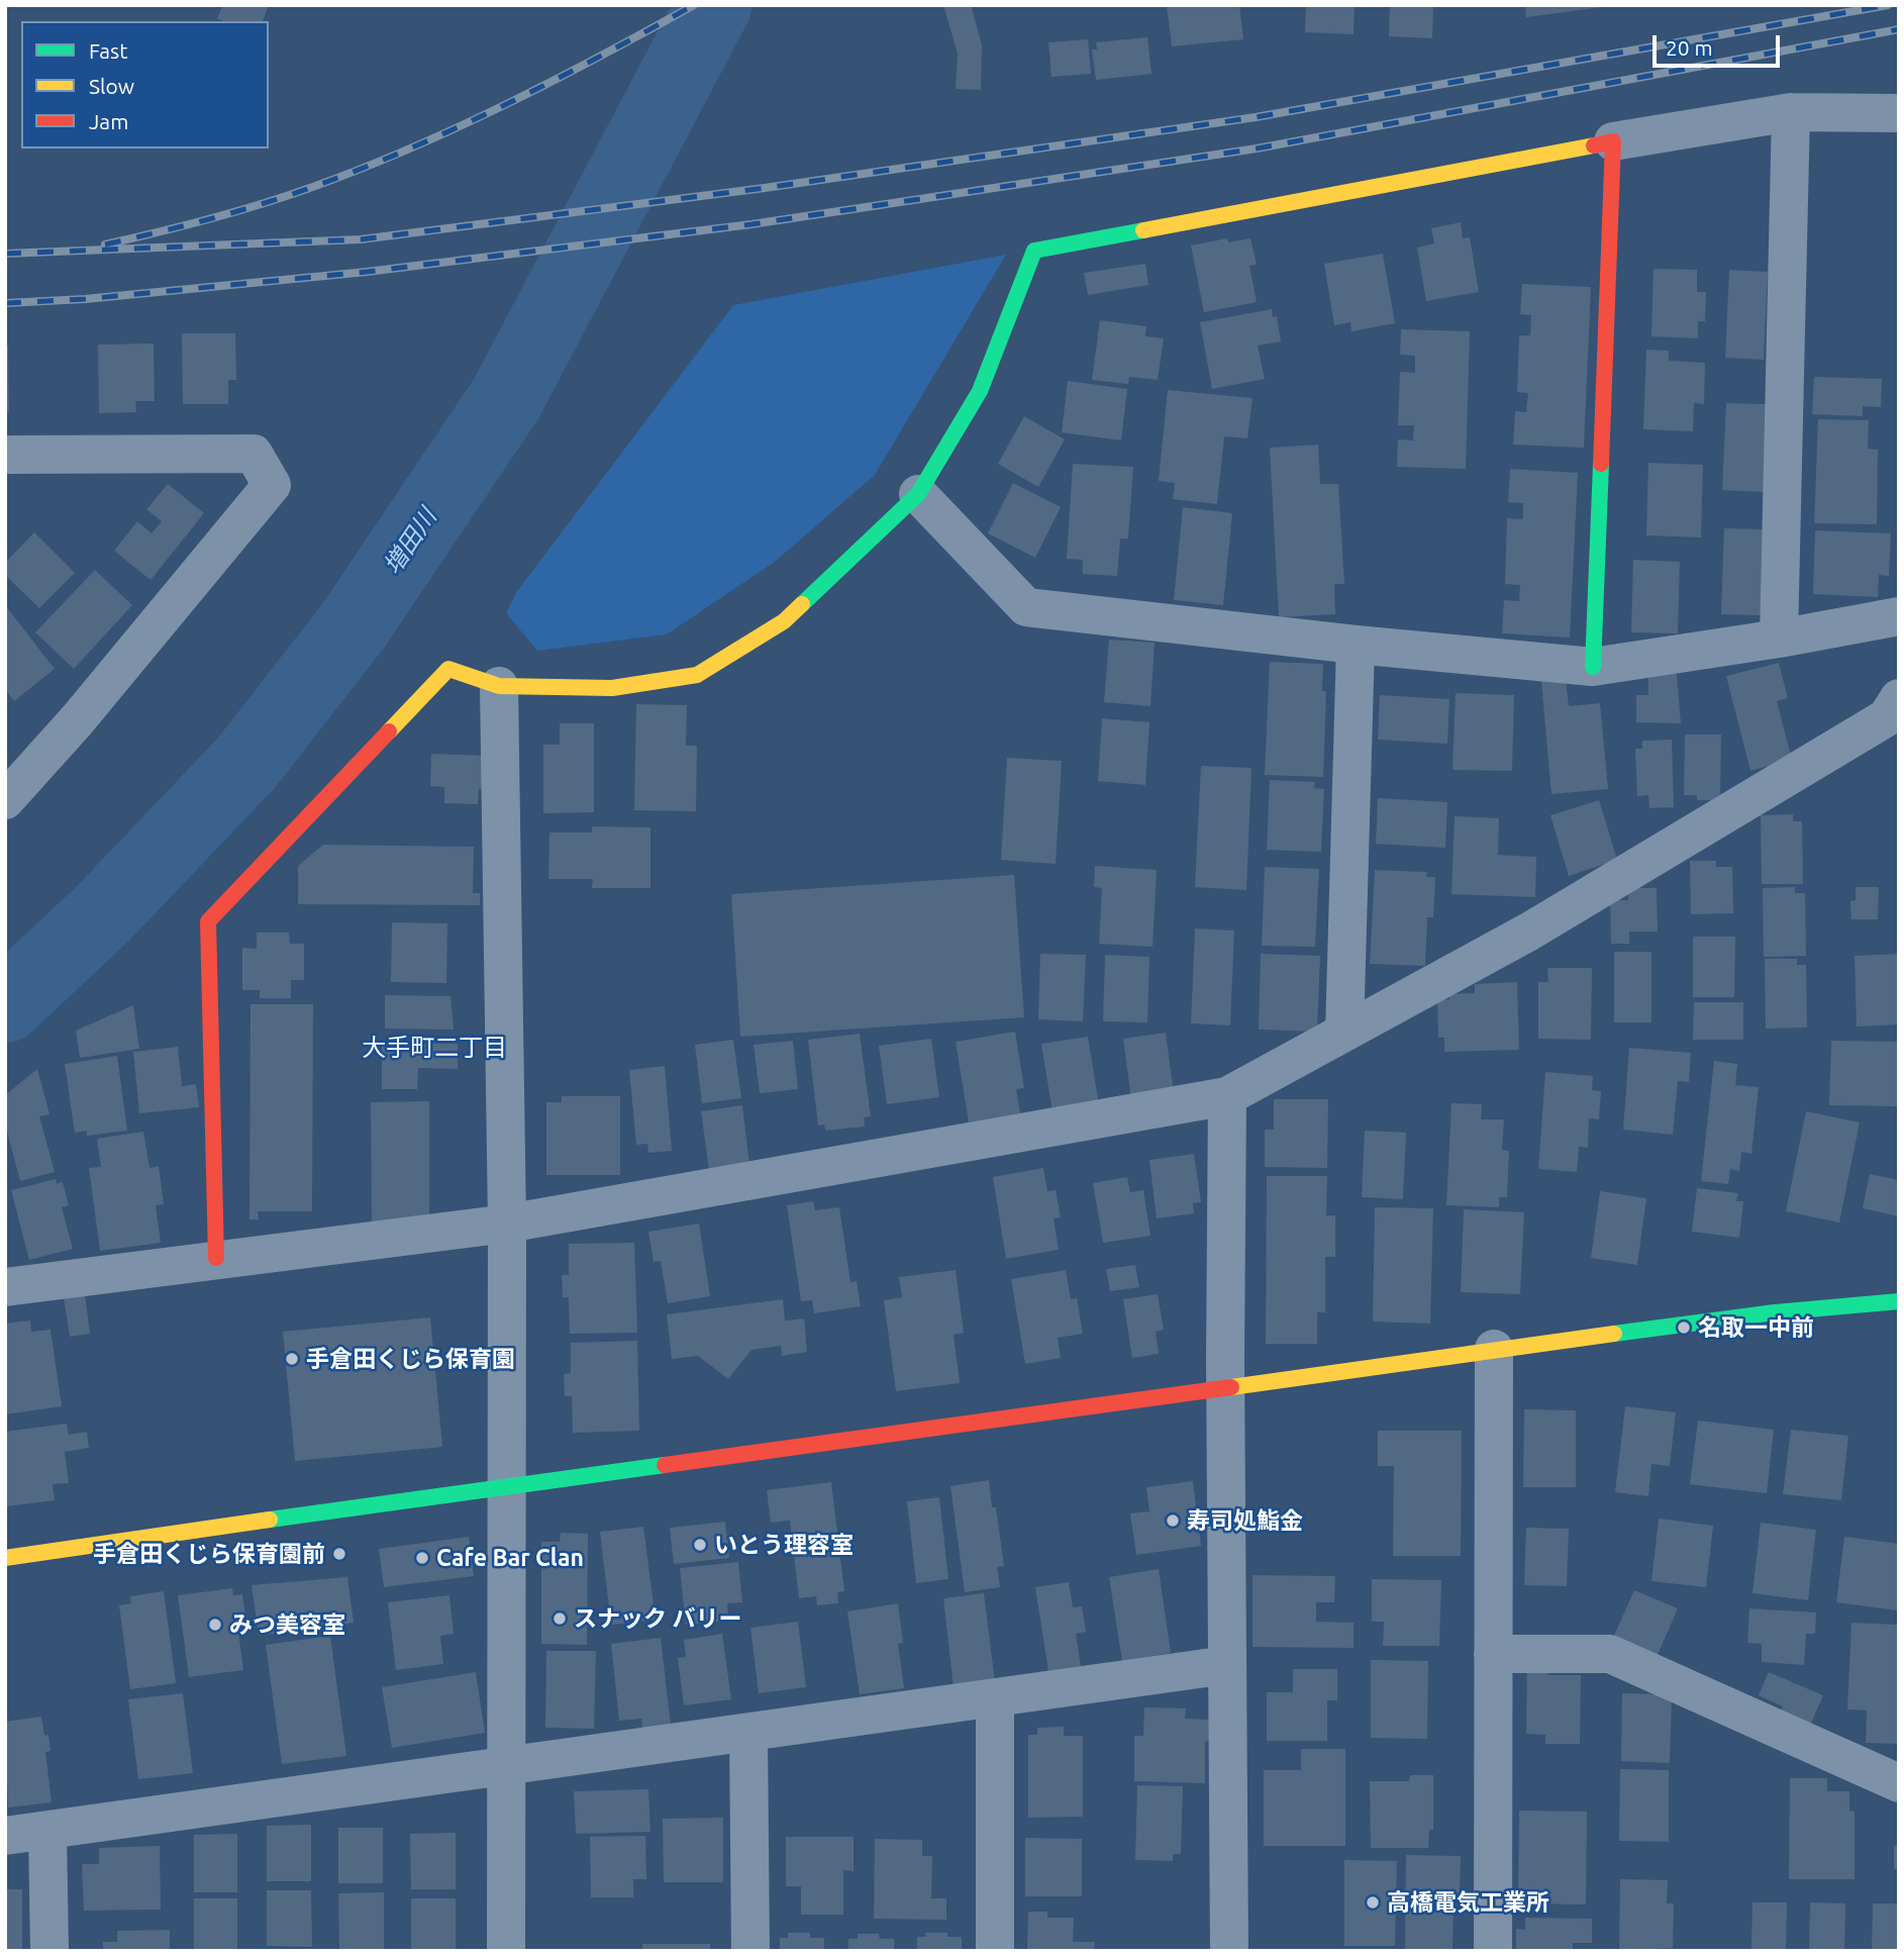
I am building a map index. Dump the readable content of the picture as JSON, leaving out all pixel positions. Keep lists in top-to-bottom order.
{
  "districts": ["大手町二丁目"],
  "water": ["増田川"],
  "places": [
    "名取一中前",
    "手倉田くじら保育園",
    "寿司処鮨金",
    "いとう理容室",
    "手倉田くじら保育園前",
    "Cafe Bar Clan",
    "スナック バリー",
    "みつ美容室",
    "高橋電気工業所"
  ],
  "legend": ["Fast", "Slow", "Jam"],
  "scale_bar": "20 m"
}
